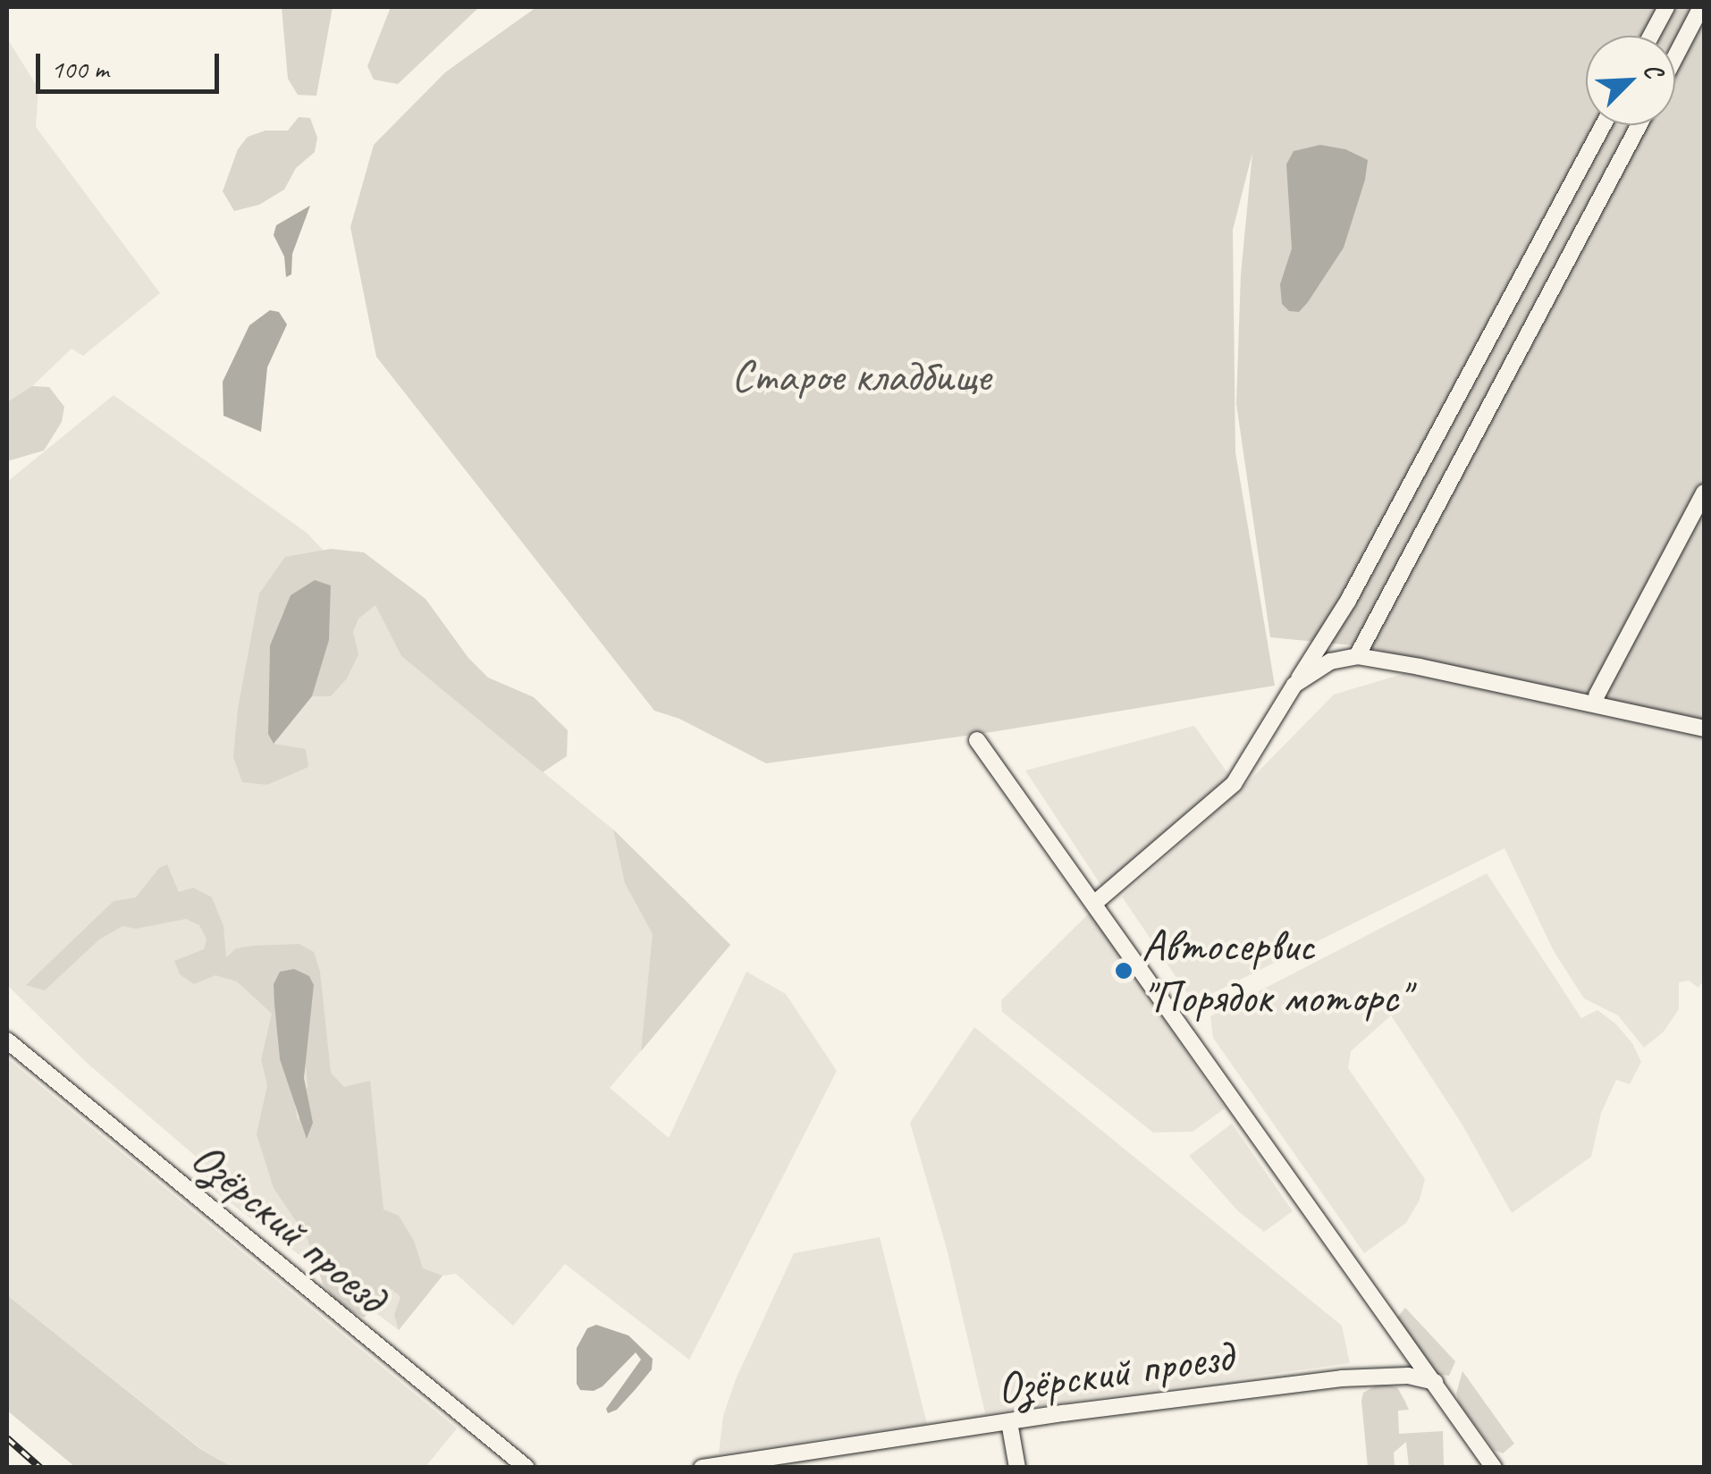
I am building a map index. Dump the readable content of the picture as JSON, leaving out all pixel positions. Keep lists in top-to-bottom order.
{
  "streets": {
    "street": ["Озёрский проезд"]
  },
  "parks": ["Старое кладбище"],
  "places": ["Автосервис \"Порядок моторс\""],
  "scale_bar": "100 m",
  "north": "top right"
}
